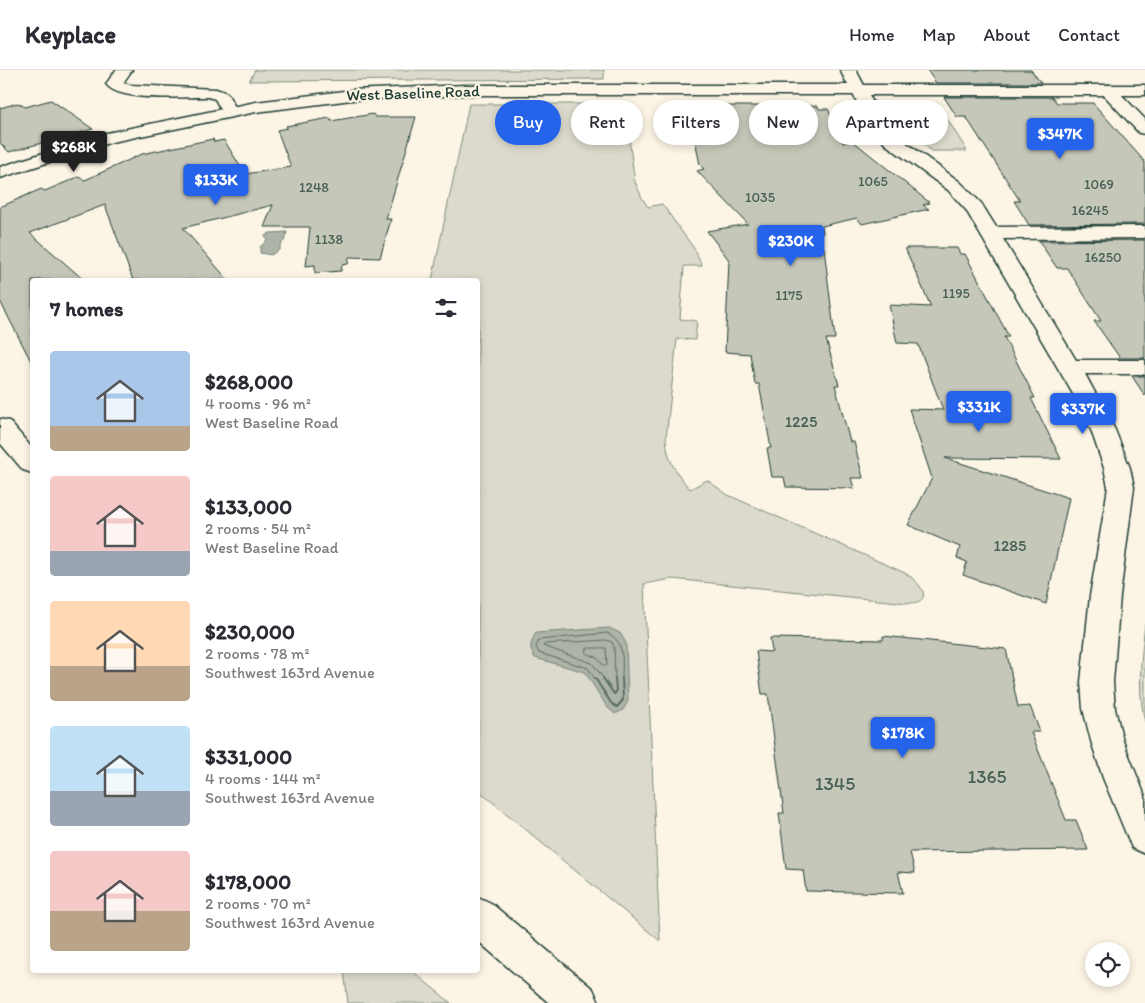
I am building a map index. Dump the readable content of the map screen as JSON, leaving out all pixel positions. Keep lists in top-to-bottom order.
{
  "streets": {
    "street": ["West Baseline Road"]
  },
  "house_numbers": [
    "1065",
    "1069",
    "1248",
    "1035",
    "16245",
    "1138",
    "16250",
    "1195",
    "1175",
    "1225",
    "1285",
    "1365",
    "1345"
  ],
  "page": {
    "header": "Keyplace",
    "nav": [
      "Home",
      "Map",
      "About",
      "Contact"
    ],
    "chip": [
      "Buy",
      "Rent",
      "Filters",
      "New",
      "Apartment"
    ],
    "price": [
      "$347K",
      "$268K",
      "$133K",
      "$230K",
      "$331K",
      "$337K",
      "$178K"
    ],
    "heading": "7 homes",
    "list": [
      {
        "name": "$268,000",
        "note": "4 rooms · 96 m² · West Baseline Road"
      },
      {
        "name": "$133,000",
        "note": "2 rooms · 54 m² · West Baseline Road"
      },
      {
        "name": "$230,000",
        "note": "2 rooms · 78 m² · Southwest 163rd Avenue"
      },
      {
        "name": "$331,000",
        "note": "4 rooms · 144 m² · Southwest 163rd Avenue"
      },
      {
        "name": "$178,000",
        "note": "2 rooms · 70 m² · Southwest 163rd Avenue"
      }
    ]
  }
}
